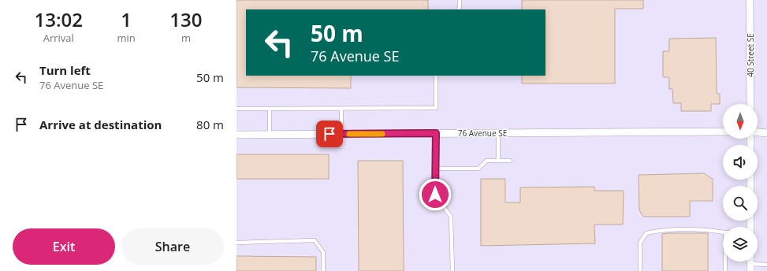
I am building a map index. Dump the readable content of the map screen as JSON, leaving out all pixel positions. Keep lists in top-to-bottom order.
{
  "streets": {
    "street": ["40 Street SE", "76 Avenue SE"]
  },
  "north": "bottom",
  "page": {
    "eta": [
      "13:02",
      "Arrival",
      "1",
      "min",
      "130",
      "m"
    ],
    "turn": ["50 m", "76 Avenue SE"],
    "list": [
      {
        "name": "Turn left",
        "note": "76 Avenue SE",
        "value": "50 m"
      },
      {
        "name": "Arrive at destination",
        "value": "80 m"
      }
    ],
    "buttons": ["Exit", "Share"]
  }
}
